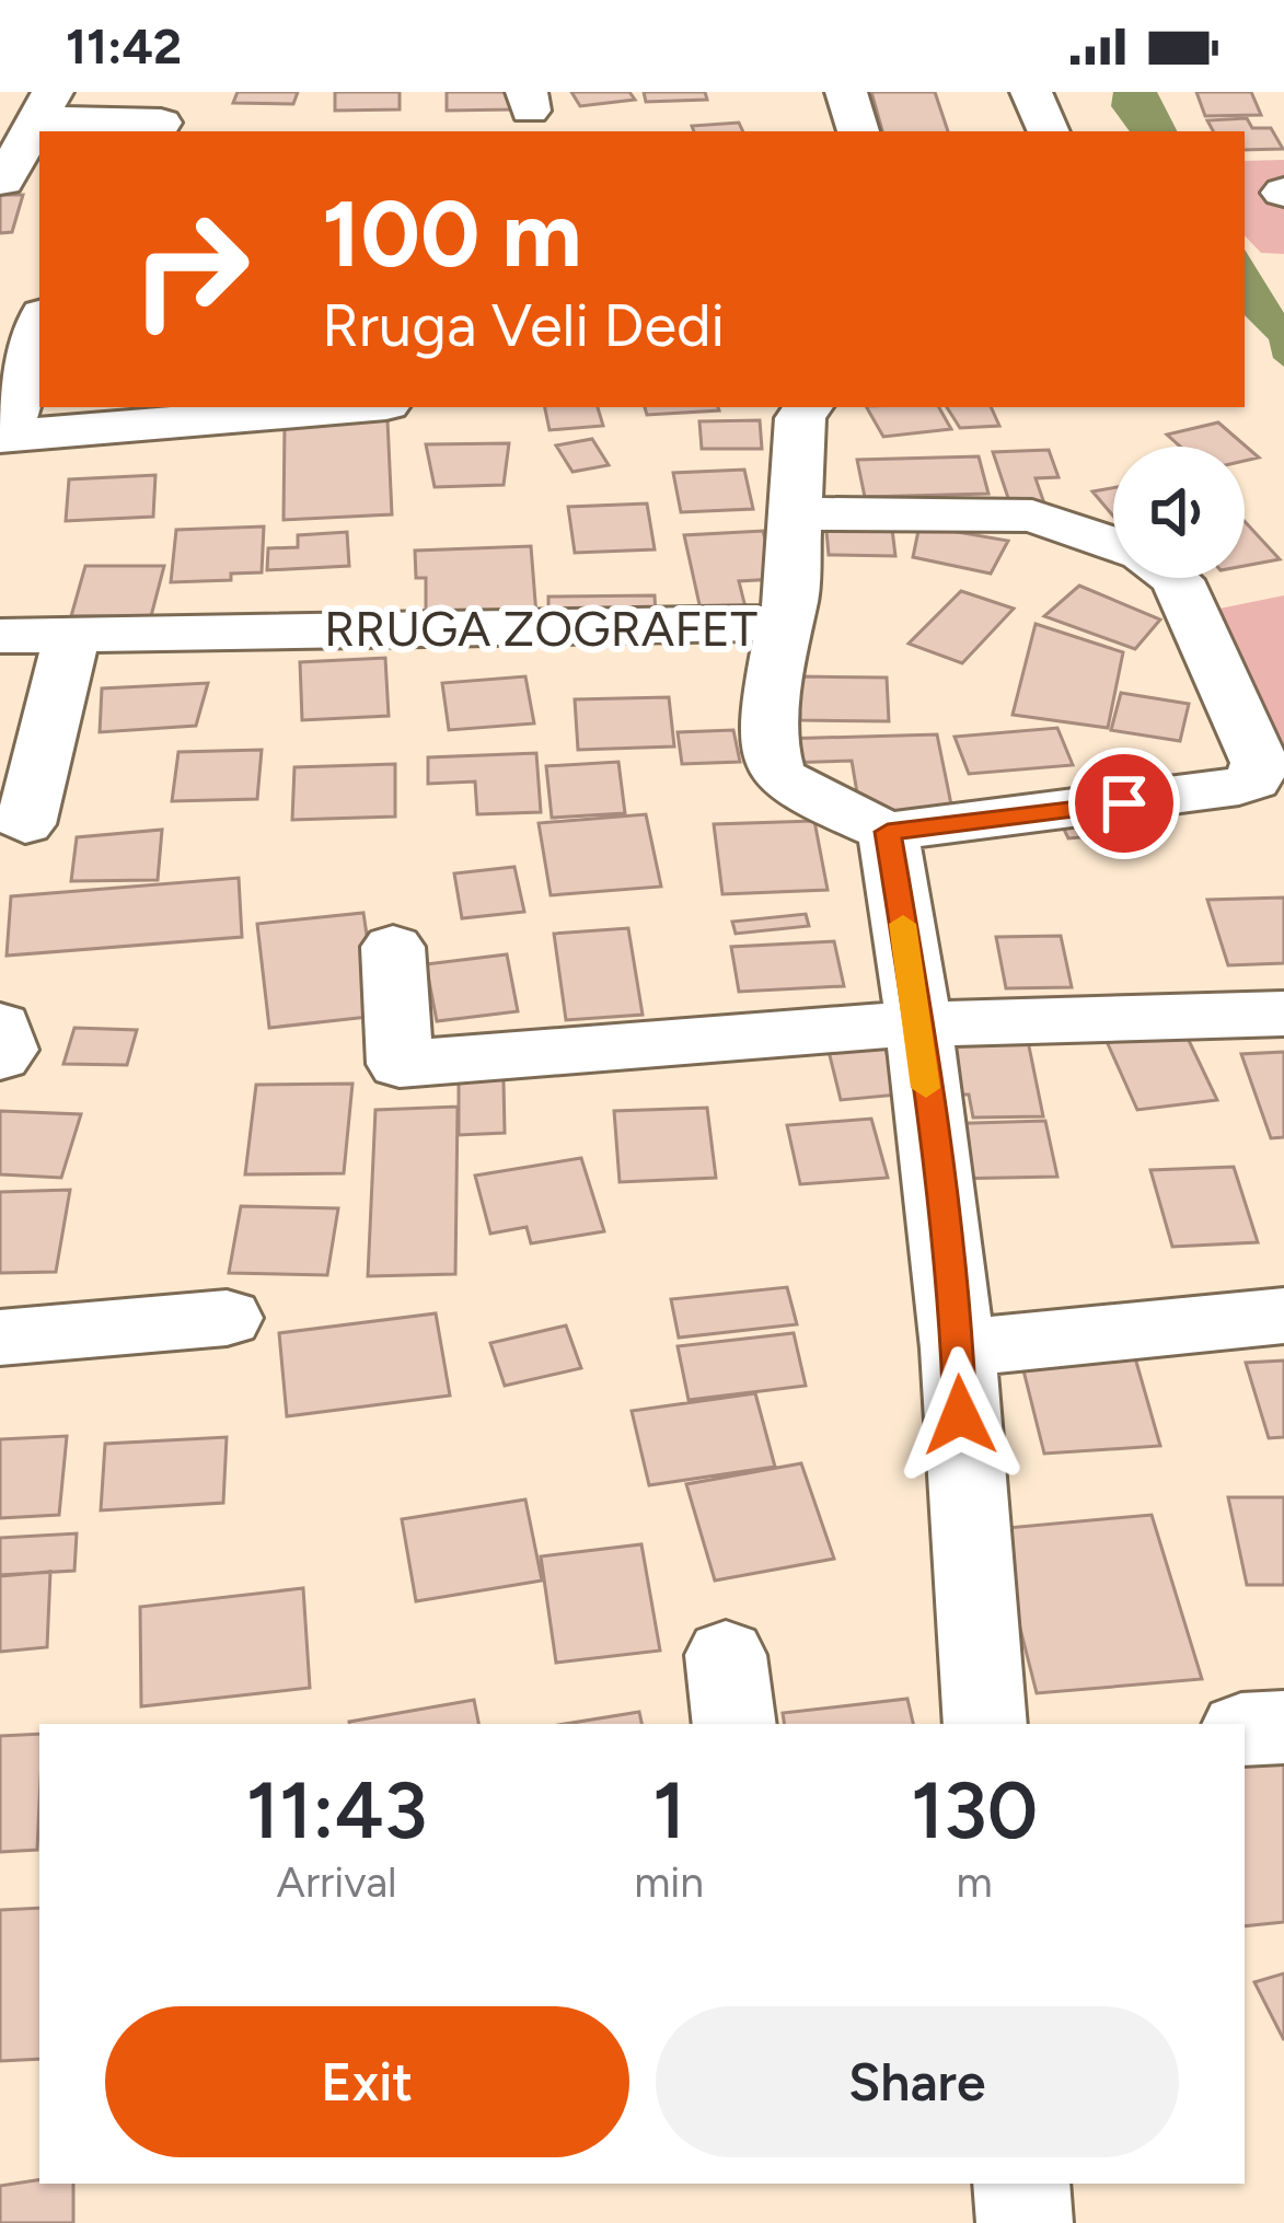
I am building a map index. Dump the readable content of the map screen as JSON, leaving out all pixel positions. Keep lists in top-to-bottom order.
{
  "streets": {
    "street": ["RRUGA ZOGRAFET"]
  },
  "page": {
    "status": "11:42",
    "turn": ["100 m", "Rruga Veli Dedi"],
    "eta": [
      "11:43",
      "Arrival",
      "1",
      "min",
      "130",
      "m"
    ],
    "buttons": ["Exit", "Share"]
  }
}
